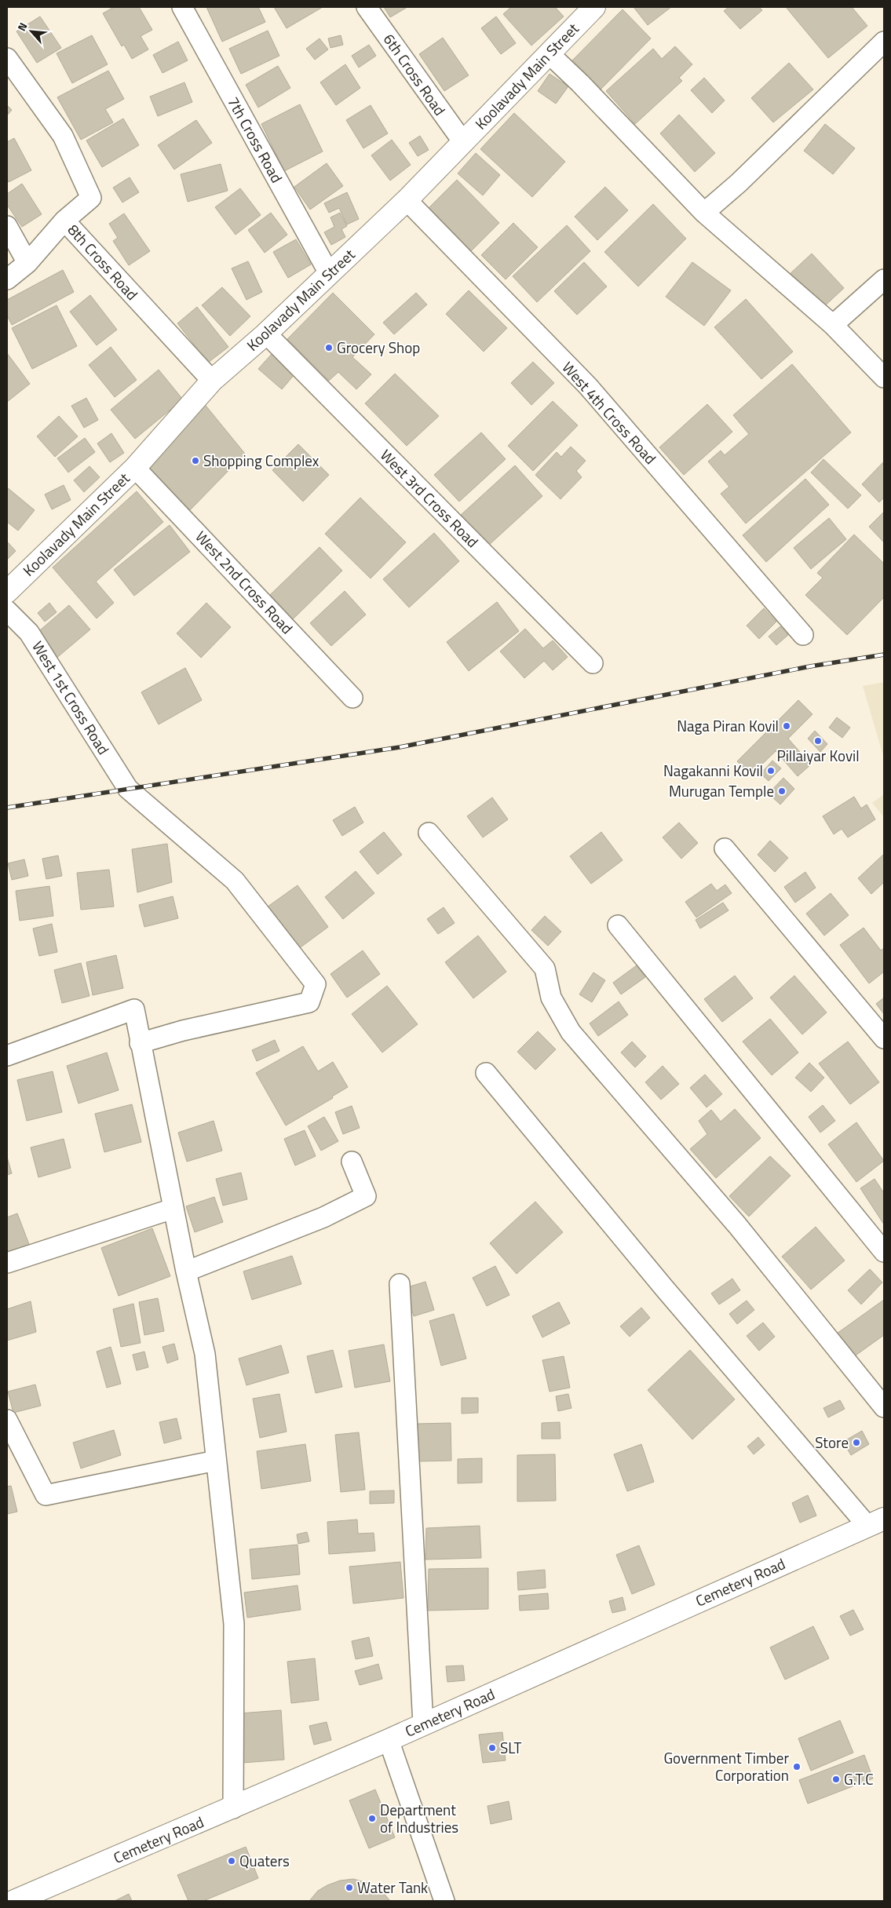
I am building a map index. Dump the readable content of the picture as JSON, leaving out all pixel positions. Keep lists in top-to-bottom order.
{
  "streets": {
    "main road": ["Koolavady Main Street", "Cemetery Road"],
    "street": [
      "6th Cross Road",
      "7th Cross Road",
      "8th Cross Road",
      "West 4th Cross Road",
      "West 3rd Cross Road",
      "West 2nd Cross Road",
      "West 1st Cross Road"
    ]
  },
  "crossings": [
    ["6th Cross Road", "Koolavady Main Street"],
    ["Koolavady Main Street", "7th Cross Road"],
    ["Koolavady Main Street", "8th Cross Road"],
    ["Koolavady Main Street", "West 4th Cross Road"],
    ["Koolavady Main Street", "West 3rd Cross Road"],
    ["Koolavady Main Street", "West 2nd Cross Road"]
  ],
  "places": [
    "Grocery Shop",
    "Shopping Complex",
    "Naga Piran Kovil",
    "Pillaiyar Kovil",
    "Nagakanni Kovil",
    "Murugan Temple",
    "Store",
    "SLT",
    "Government Timber Corporation",
    "G.T.C",
    "Department of Industries",
    "Quaters",
    "Water Tank"
  ],
  "north": "top left"
}
